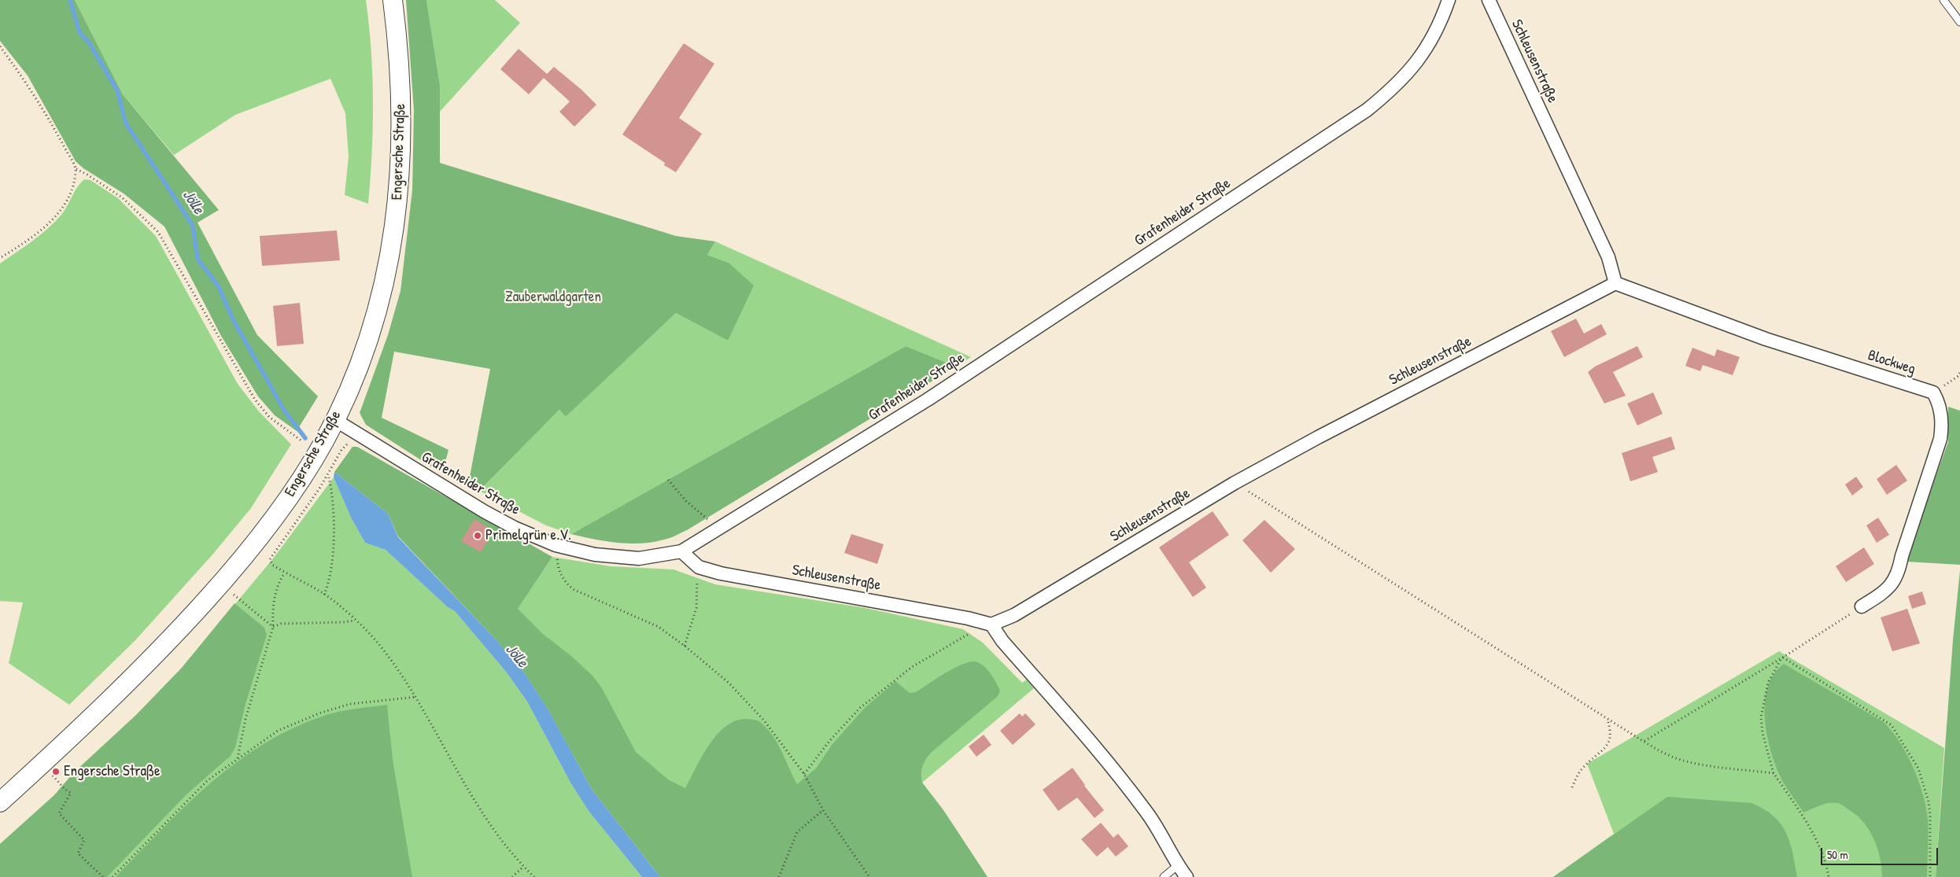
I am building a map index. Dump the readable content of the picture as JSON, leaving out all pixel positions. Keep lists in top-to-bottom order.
{
  "streets": {
    "main road": ["Engersche Straße"],
    "street": ["Schleusenstraße", "Grafenheider Straße", "Blockweg"]
  },
  "crossings": [
    ["Schleusenstraße", "Grafenheider Straße"],
    ["Schleusenstraße", "Blockweg"],
    ["Engersche Straße", "Grafenheider Straße"]
  ],
  "water": ["Jölle"],
  "parks": ["Zauberwaldgarten"],
  "places": ["Primelgrün e.V.", "Engersche Straße"],
  "scale_bar": "50 m"
}
